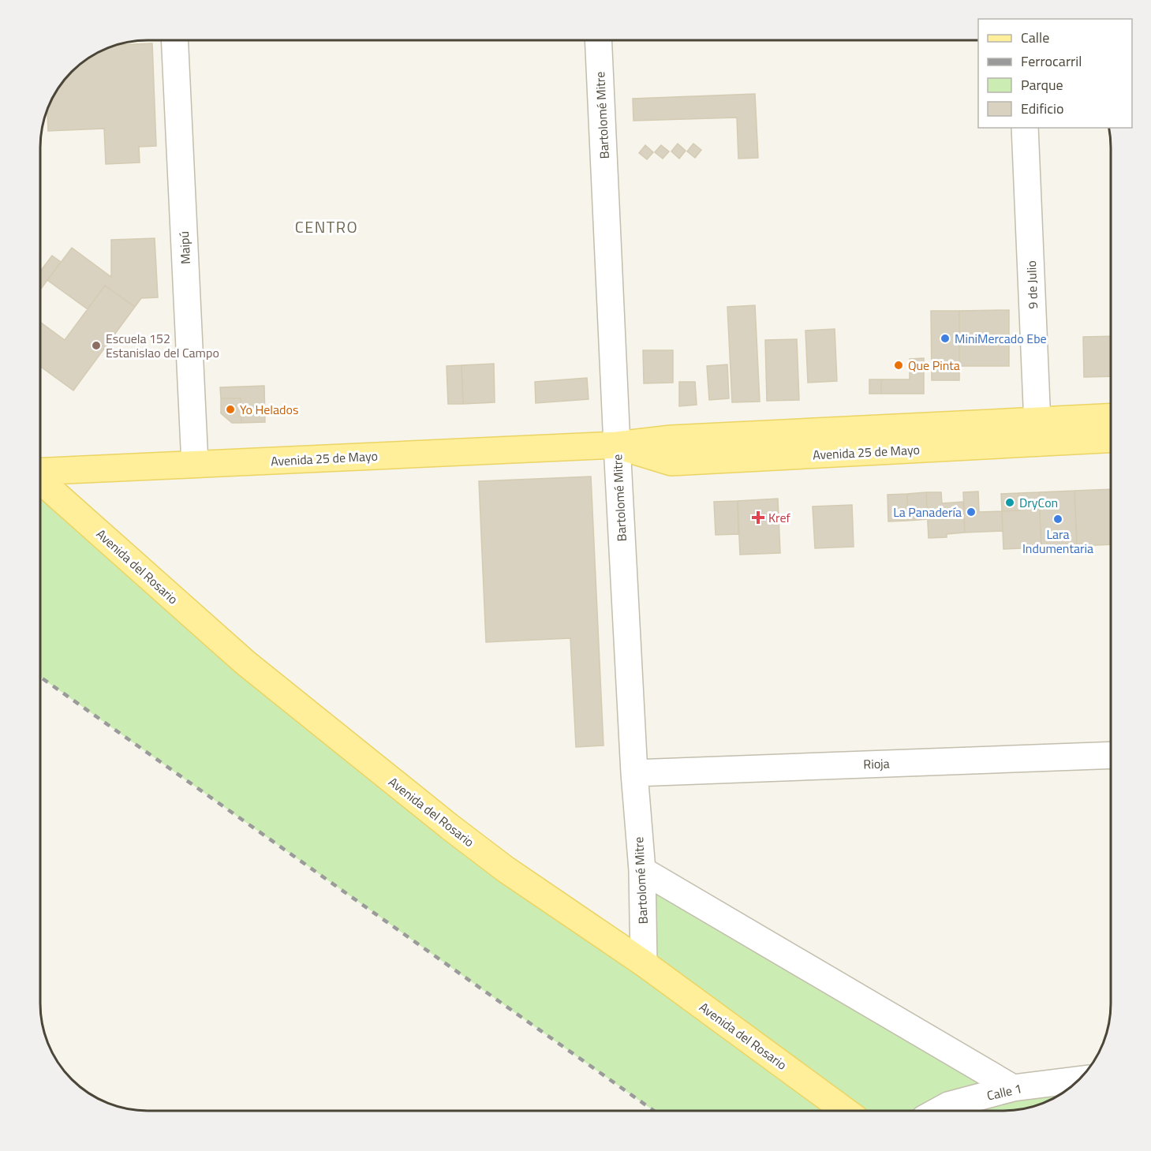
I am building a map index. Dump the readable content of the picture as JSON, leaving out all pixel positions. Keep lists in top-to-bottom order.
{
  "streets": {
    "main road": ["Avenida 25 de Mayo", "Avenida del Rosario"],
    "street": [
      "Bartolomé Mitre",
      "Maipú",
      "9 de Julio",
      "Rioja",
      "Calle 1"
    ]
  },
  "crossings": [
    ["Bartolomé Mitre", "Avenida 25 de Mayo"],
    ["Bartolomé Mitre", "Avenida del Rosario"],
    ["Bartolomé Mitre", "Rioja"],
    ["Maipú", "Avenida 25 de Mayo"],
    ["9 de Julio", "Avenida 25 de Mayo"]
  ],
  "districts": ["CENTRO"],
  "places": {
    "other": [
      "MiniMercado Ebe",
      "Escuela 152 Estanislao del Campo",
      "Que Pinta",
      "Yo Helados",
      "DryCon",
      "La Panadería",
      "Lara Indumentaria"
    ],
    "health": ["Kref"]
  },
  "legend": [
    "Calle",
    "Ferrocarril",
    "Parque",
    "Edificio"
  ]
}
